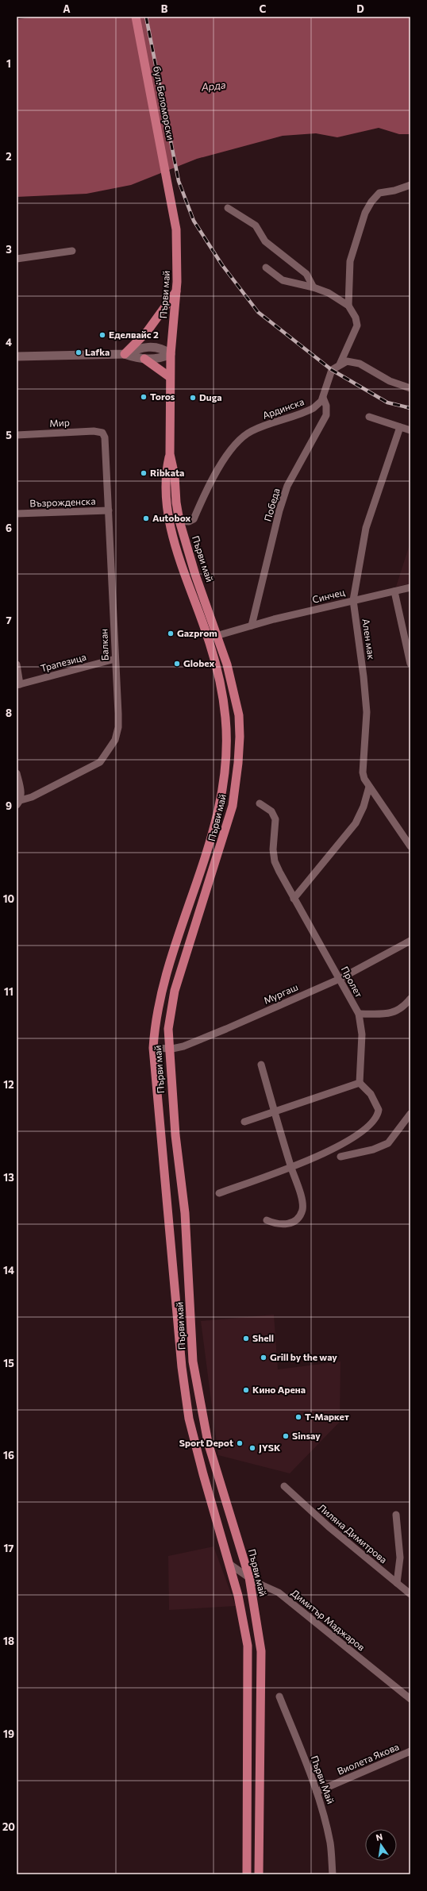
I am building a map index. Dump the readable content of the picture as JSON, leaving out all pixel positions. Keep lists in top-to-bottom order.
{
  "streets": {
    "main road": ["бул. Беломорски", "Първи май"],
    "street": [
      "Ардинска",
      "Мир",
      "Възрожденска",
      "Победа",
      "Синчец",
      "Ален мак",
      "Балкан",
      "Трапезица",
      "Пролет",
      "Мургаш",
      "Лиляна Димитрова",
      "Димитър Маджаров",
      "Виолета Якова",
      "Първи Май"
    ]
  },
  "crossings": [
    ["бул. Беломорски", "Първи май"],
    ["Първи май", "Ардинска"],
    ["Първи май", "Синчец"],
    ["Първи май", "Мургаш"],
    ["Първи май", "Димитър Маджаров"],
    ["Ардинска", "Победа"],
    ["Мир", "Балкан"],
    ["Възрожденска", "Балкан"],
    ["Победа", "Синчец"],
    ["Синчец", "Ален мак"],
    ["Балкан", "Трапезица"],
    ["Пролет", "Мургаш"],
    ["Виолета Якова", "Първи Май"]
  ],
  "water": ["Арда"],
  "places": [
    "Еделвайс 2",
    "Lafka",
    "Toros",
    "Duga",
    "Ribkata",
    "Autobox",
    "Gazprom",
    "Globex",
    "Shell",
    "Grill by the way",
    "Кино Арена",
    "Т-Маркет",
    "Sinsay",
    "Sport Depot",
    "JYSK"
  ],
  "north": "top",
  "grid": {
    "columns": [
      "A",
      "B",
      "C",
      "D"
    ],
    "rows": [
      "1",
      "2",
      "3",
      "4",
      "5",
      "6",
      "7",
      "8",
      "9",
      "10",
      "11",
      "12",
      "13",
      "14",
      "15",
      "16",
      "17",
      "18",
      "19",
      "20"
    ]
  }
}
